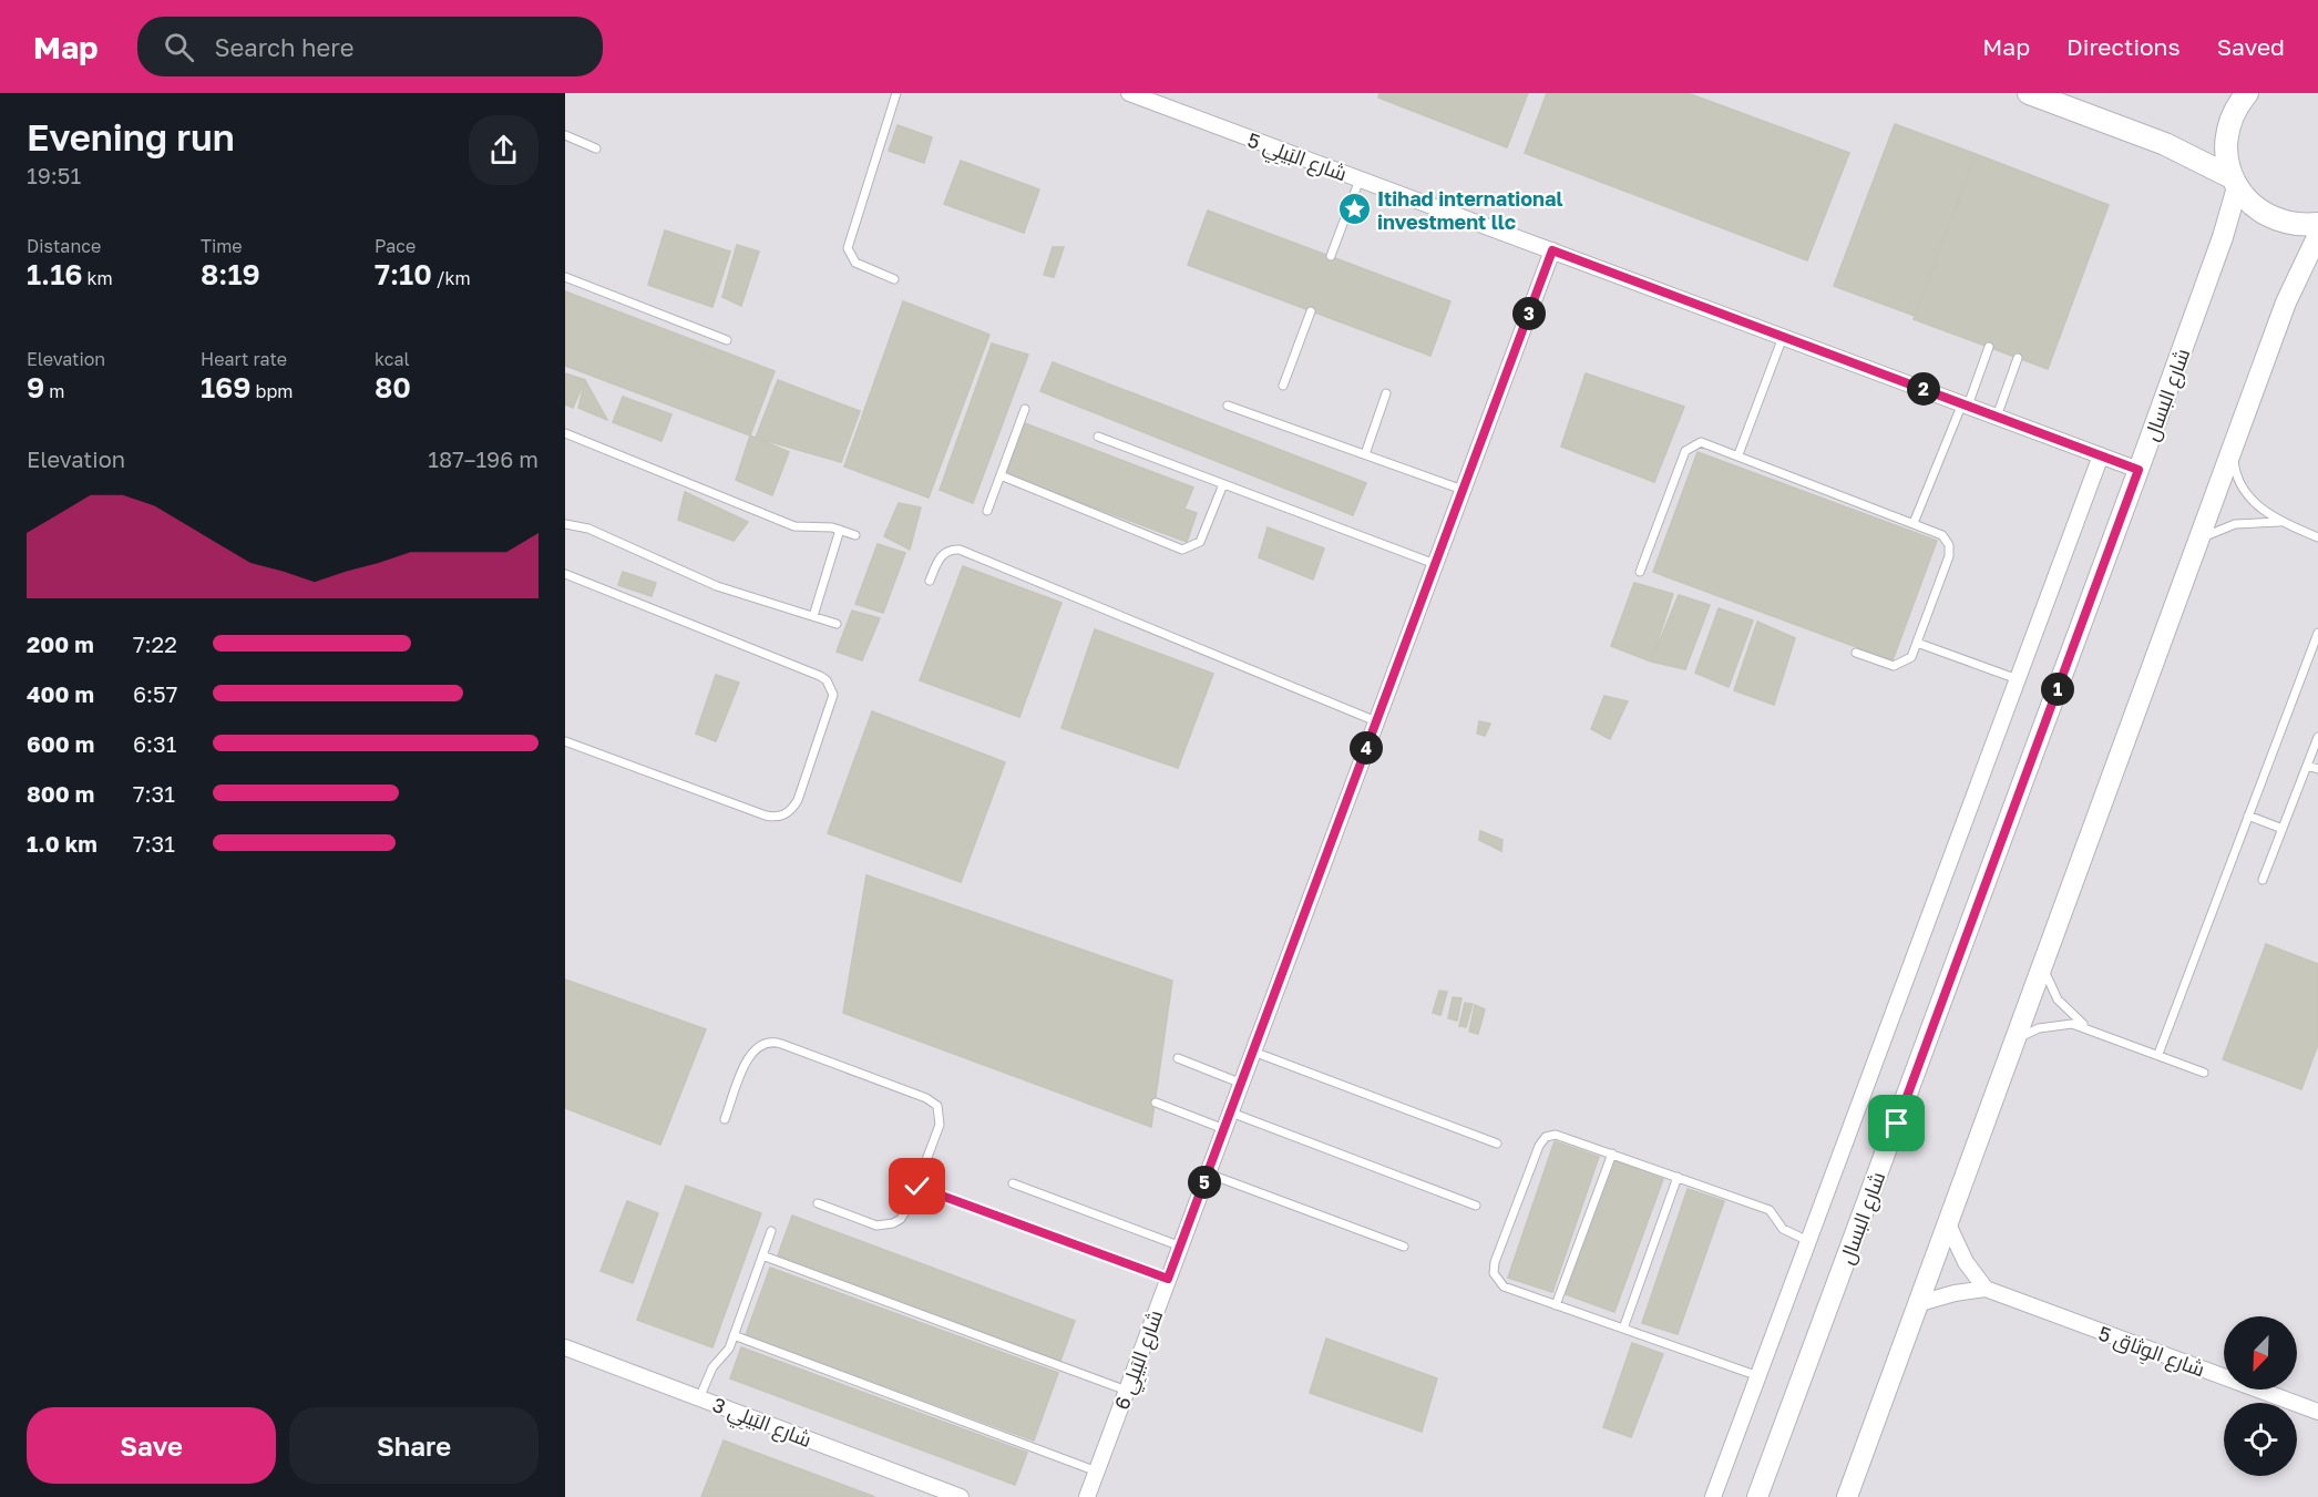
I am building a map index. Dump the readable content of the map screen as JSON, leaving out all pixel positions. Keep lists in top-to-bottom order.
{
  "streets": {
    "street": [
      "شارع البَيلِي 5",
      "شارع البسال",
      "شارع الوِثاق 5",
      "شارع البَيلِي 6",
      "شارع البَيلِي 3"
    ]
  },
  "crossings": [
    ["شارع البَيلِي 5", "شارع البسال"],
    ["شارع البَيلِي 5", "شارع البَيلِي 6"]
  ],
  "places": {
    "place": ["Itihad international investment llc"]
  },
  "north": "bottom left",
  "page": {
    "header": "Map",
    "search": "Search here",
    "nav": ["Map", "Directions", "Saved"],
    "heading": ["Evening run", "19:51"],
    "stats": [
      ["Distance", "1.16 km"],
      ["Time", "8:19"],
      ["Pace", "7:10 /km"],
      ["Elevation", "9 m"],
      ["Heart rate", "169 bpm"],
      ["kcal", "80"]
    ],
    "pins": [
      "3",
      "2",
      "1",
      "4",
      "5"
    ],
    "chart": ["Elevation", "187–196 m"],
    "list": [
      {
        "name": "200 m",
        "note": "7:22"
      },
      {
        "name": "400 m",
        "note": "6:57"
      },
      {
        "name": "600 m",
        "note": "6:31"
      },
      {
        "name": "800 m",
        "note": "7:31"
      },
      {
        "name": "1.0 km",
        "note": "7:31"
      }
    ],
    "buttons": ["Save", "Share"]
  }
}
